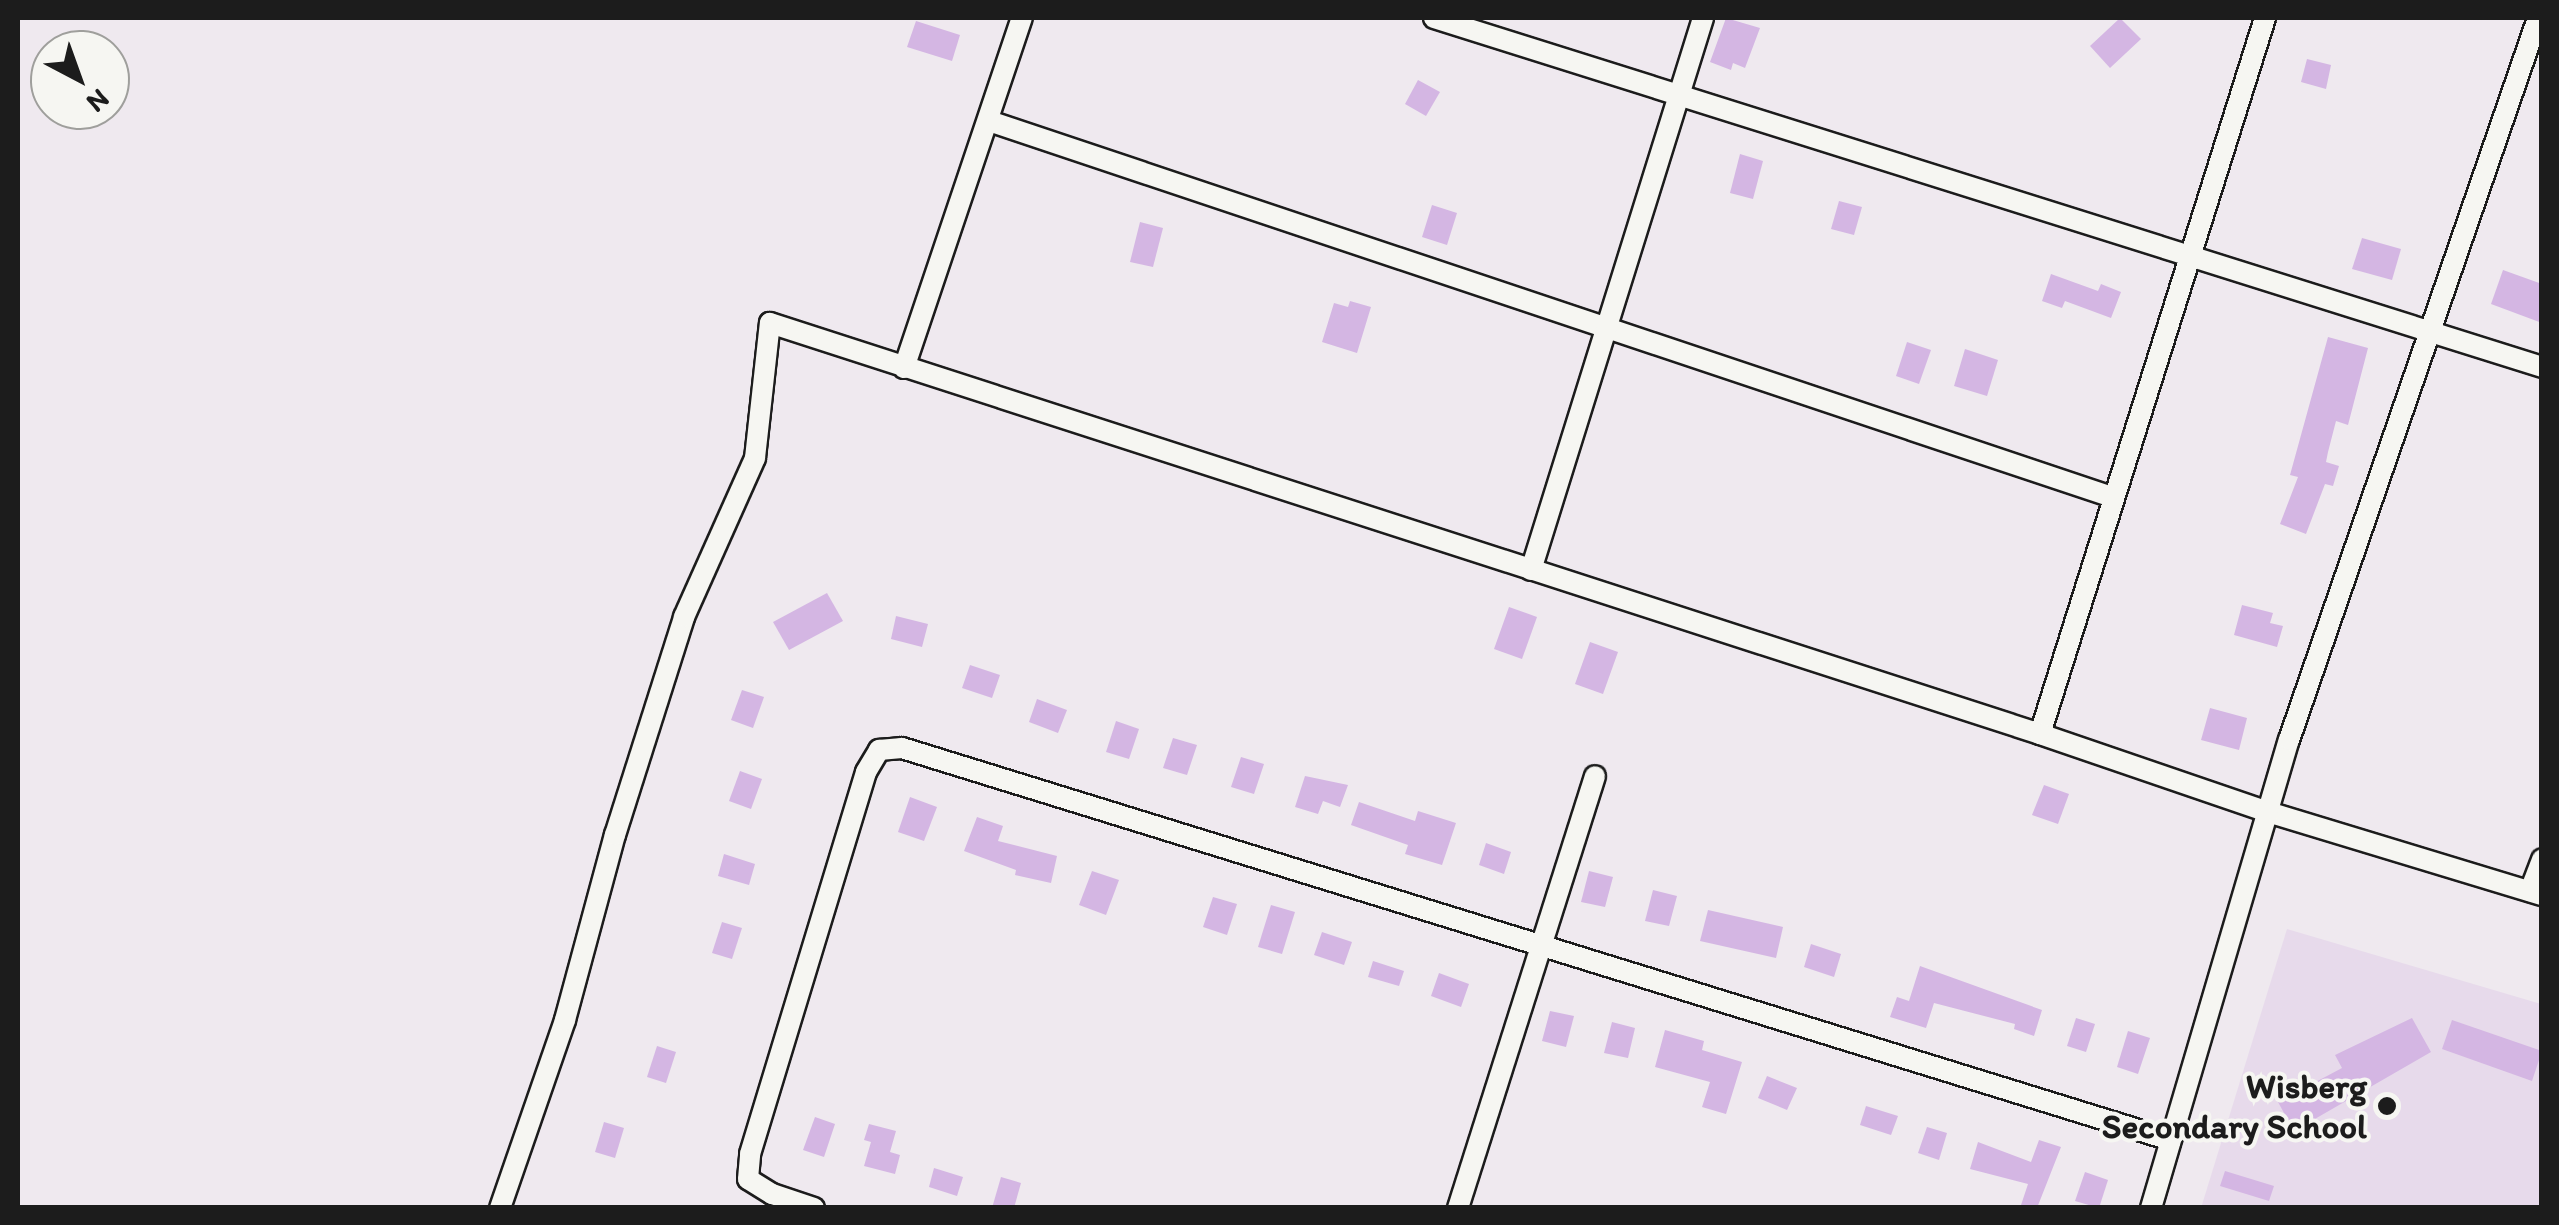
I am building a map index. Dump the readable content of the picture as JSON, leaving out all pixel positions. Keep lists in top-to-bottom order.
{
  "places": ["Wisberg Secondary School"],
  "north": "bottom right"
}
